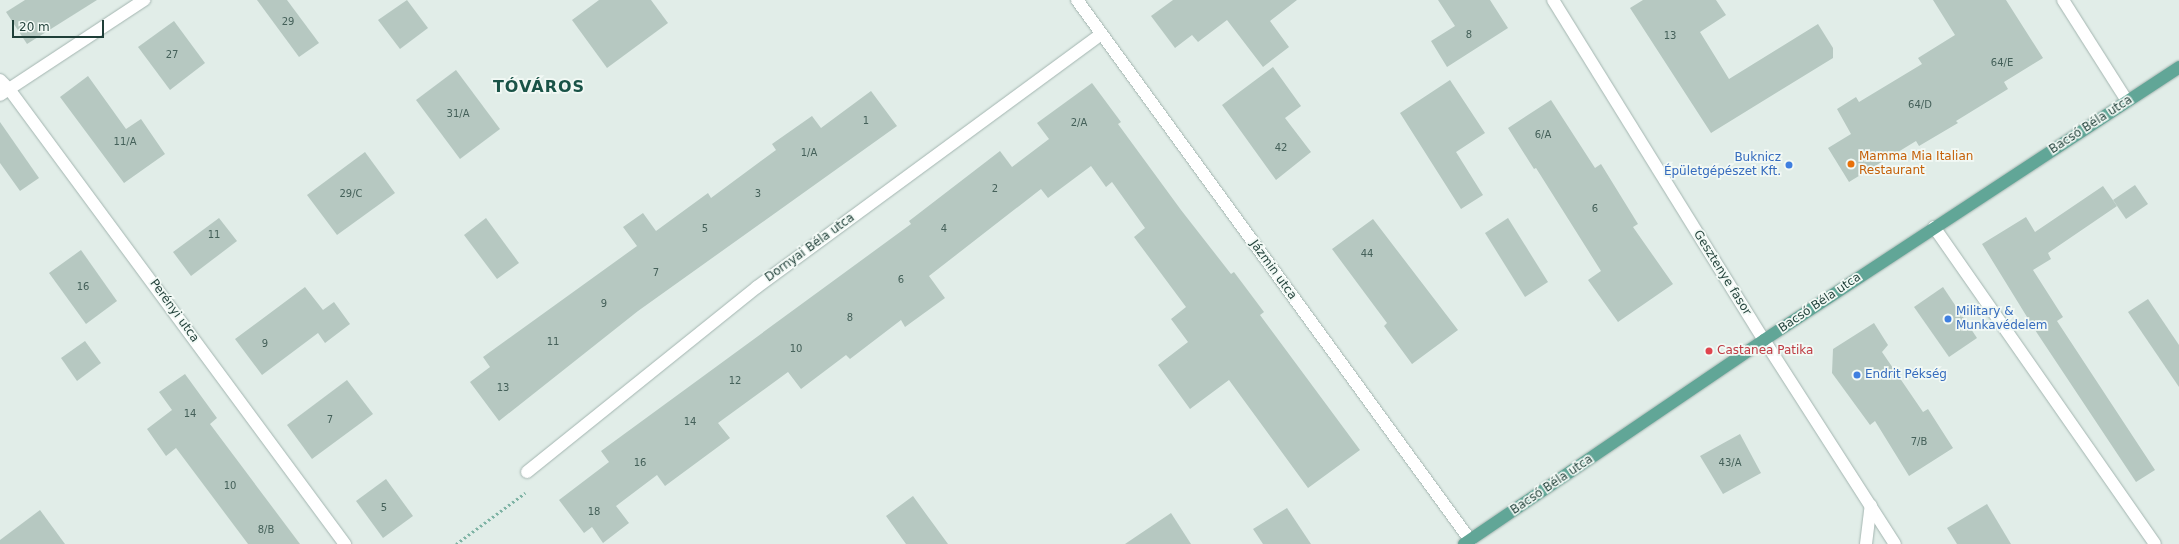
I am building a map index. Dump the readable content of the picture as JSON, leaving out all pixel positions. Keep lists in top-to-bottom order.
{
  "streets": {
    "main road": ["Bacsó Béla utca"],
    "street": [
      "Dornyai Béla utca",
      "Jázmin utca",
      "Gesztenye fasor",
      "Perényi utca"
    ]
  },
  "crossings": [
    ["Bacsó Béla utca", "Jázmin utca"],
    ["Bacsó Béla utca", "Gesztenye fasor"],
    ["Dornyai Béla utca", "Jázmin utca"]
  ],
  "districts": ["TÓVÁROS"],
  "places": [
    "Mamma Mia Italian Restaurant",
    "Buknicz Épületgépészet Kft.",
    "Military & Munkavédelem",
    "Castanea Patika",
    "Endrit Pékség"
  ],
  "house_numbers": [
    "29",
    "8",
    "13",
    "27",
    "64/E",
    "64/D",
    "31/A",
    "1",
    "2/A",
    "6/A",
    "11/A",
    "42",
    "1/A",
    "2",
    "29/C",
    "3",
    "6",
    "5",
    "4",
    "11",
    "44",
    "7",
    "6",
    "16",
    "9",
    "8",
    "11",
    "9",
    "10",
    "12",
    "13",
    "14",
    "7",
    "14",
    "7/B",
    "16",
    "43/A",
    "10",
    "5",
    "18",
    "8/B"
  ],
  "scale_bar": "20 m"
}
